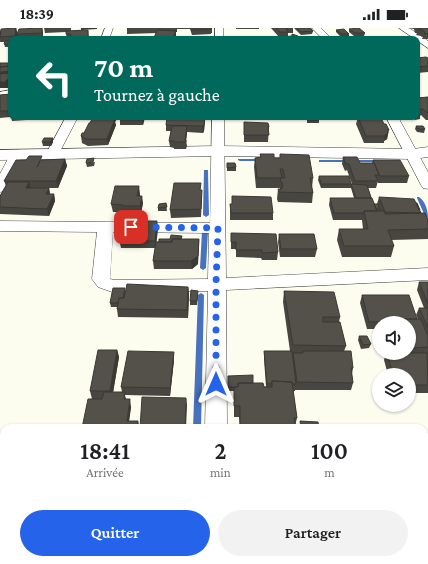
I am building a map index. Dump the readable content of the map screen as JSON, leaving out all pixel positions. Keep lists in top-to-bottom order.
{
  "page": {
    "status": "18:39",
    "turn": ["70 m", "Tournez à gauche"],
    "eta": [
      "18:41",
      "Arrivée",
      "2",
      "min",
      "100",
      "m"
    ],
    "buttons": ["Quitter", "Partager"]
  }
}
